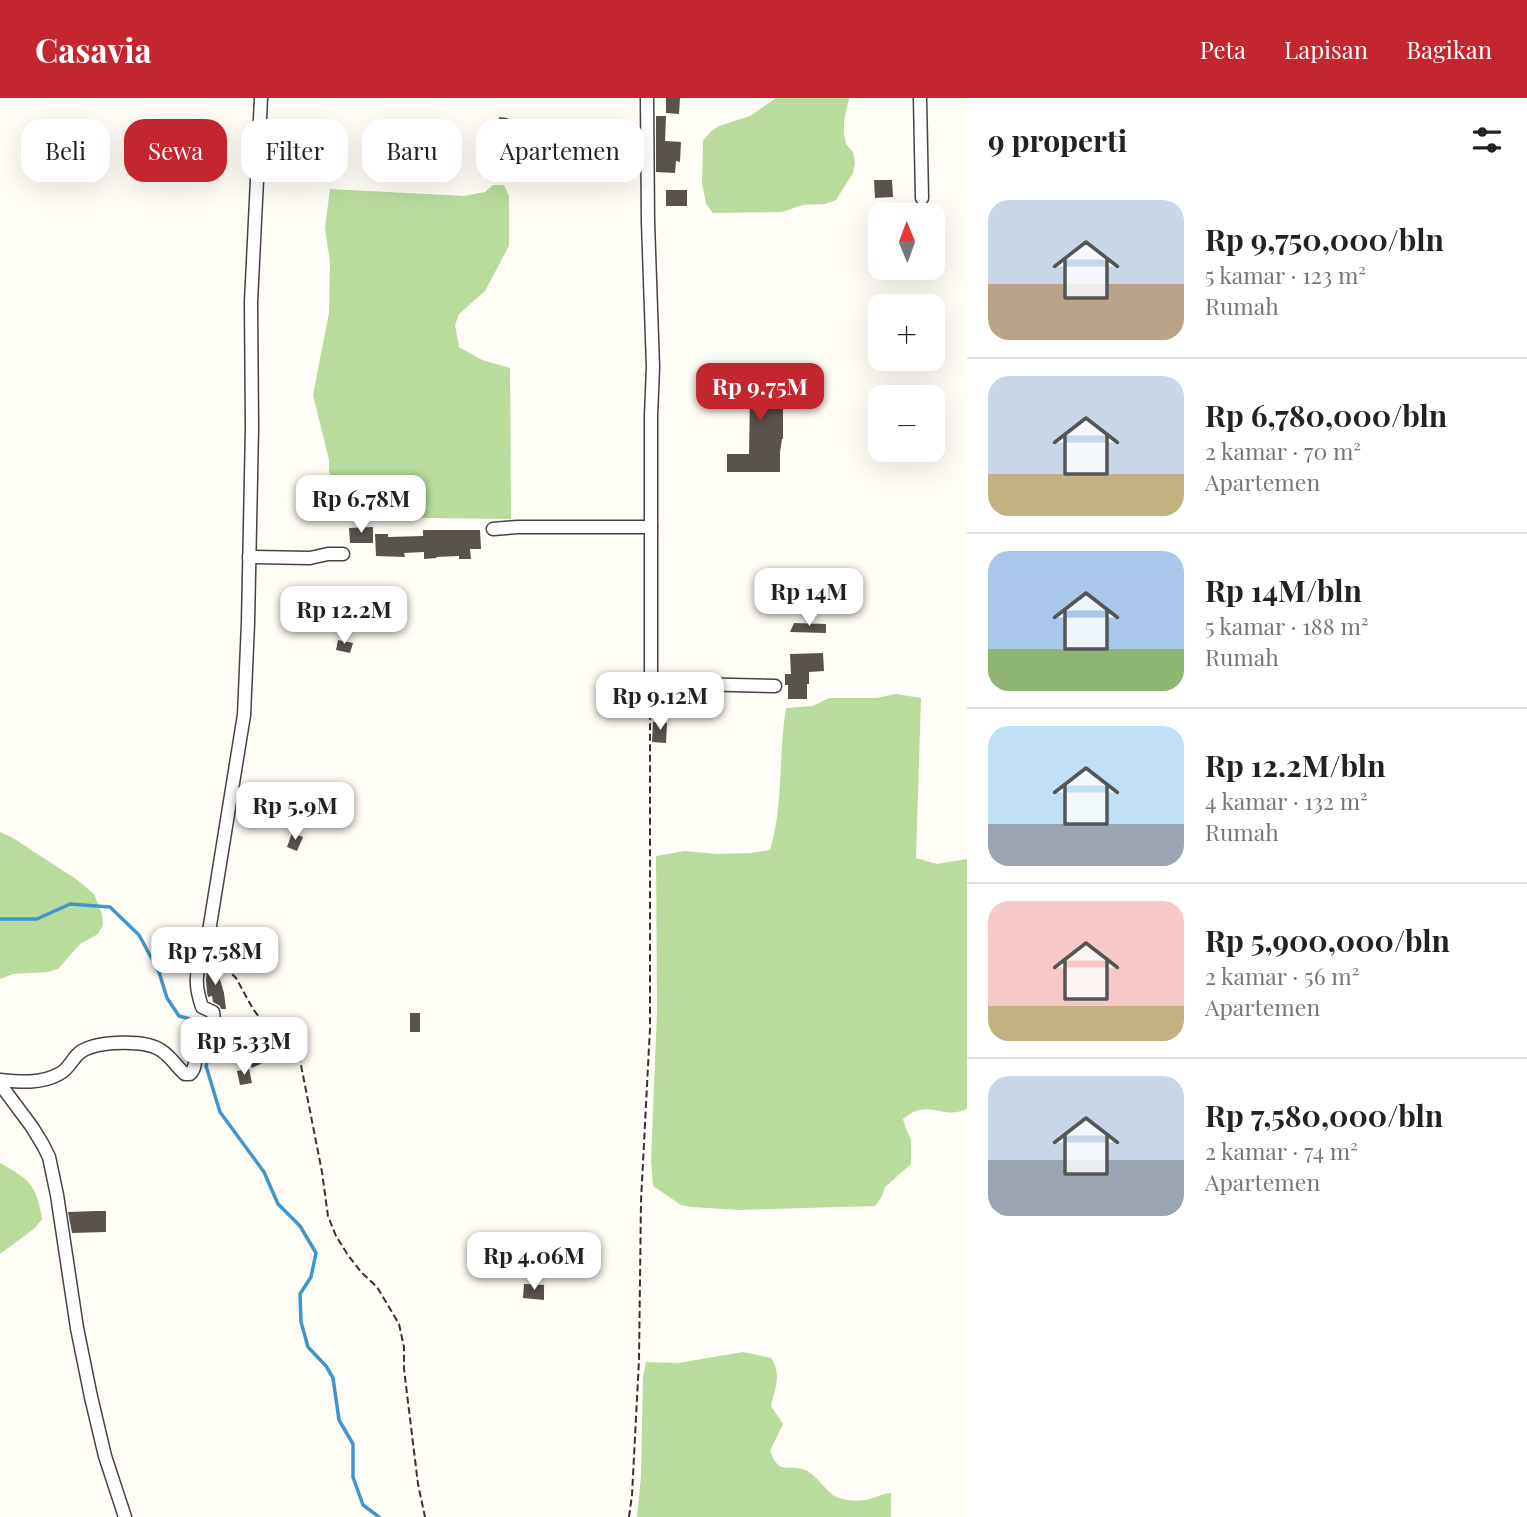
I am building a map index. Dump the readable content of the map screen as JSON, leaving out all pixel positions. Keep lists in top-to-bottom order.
{
  "north": "top",
  "page": {
    "header": "Casavia",
    "nav": ["Peta", "Lapisan", "Bagikan"],
    "heading": "9 properti",
    "chip": [
      "Beli",
      "Sewa",
      "Filter",
      "Baru",
      "Apartemen"
    ],
    "list": [
      {
        "name": "Rp 9,750,000/bln",
        "note": "5 kamar · 123 m² · Rumah"
      },
      {
        "name": "Rp 6,780,000/bln",
        "note": "2 kamar · 70 m² · Apartemen"
      },
      {
        "name": "Rp 14M/bln",
        "note": "5 kamar · 188 m² · Rumah"
      },
      {
        "name": "Rp 12.2M/bln",
        "note": "4 kamar · 132 m² · Rumah"
      },
      {
        "name": "Rp 5,900,000/bln",
        "note": "2 kamar · 56 m² · Apartemen"
      },
      {
        "name": "Rp 7,580,000/bln",
        "note": "2 kamar · 74 m² · Apartemen"
      }
    ],
    "map_buttons": ["+", "−"],
    "price": [
      "Rp 9.75M",
      "Rp 6.78M",
      "Rp 14M",
      "Rp 12.2M",
      "Rp 9.12M",
      "Rp 5.9M",
      "Rp 7.58M",
      "Rp 5.33M",
      "Rp 4.06M"
    ]
  }
}
